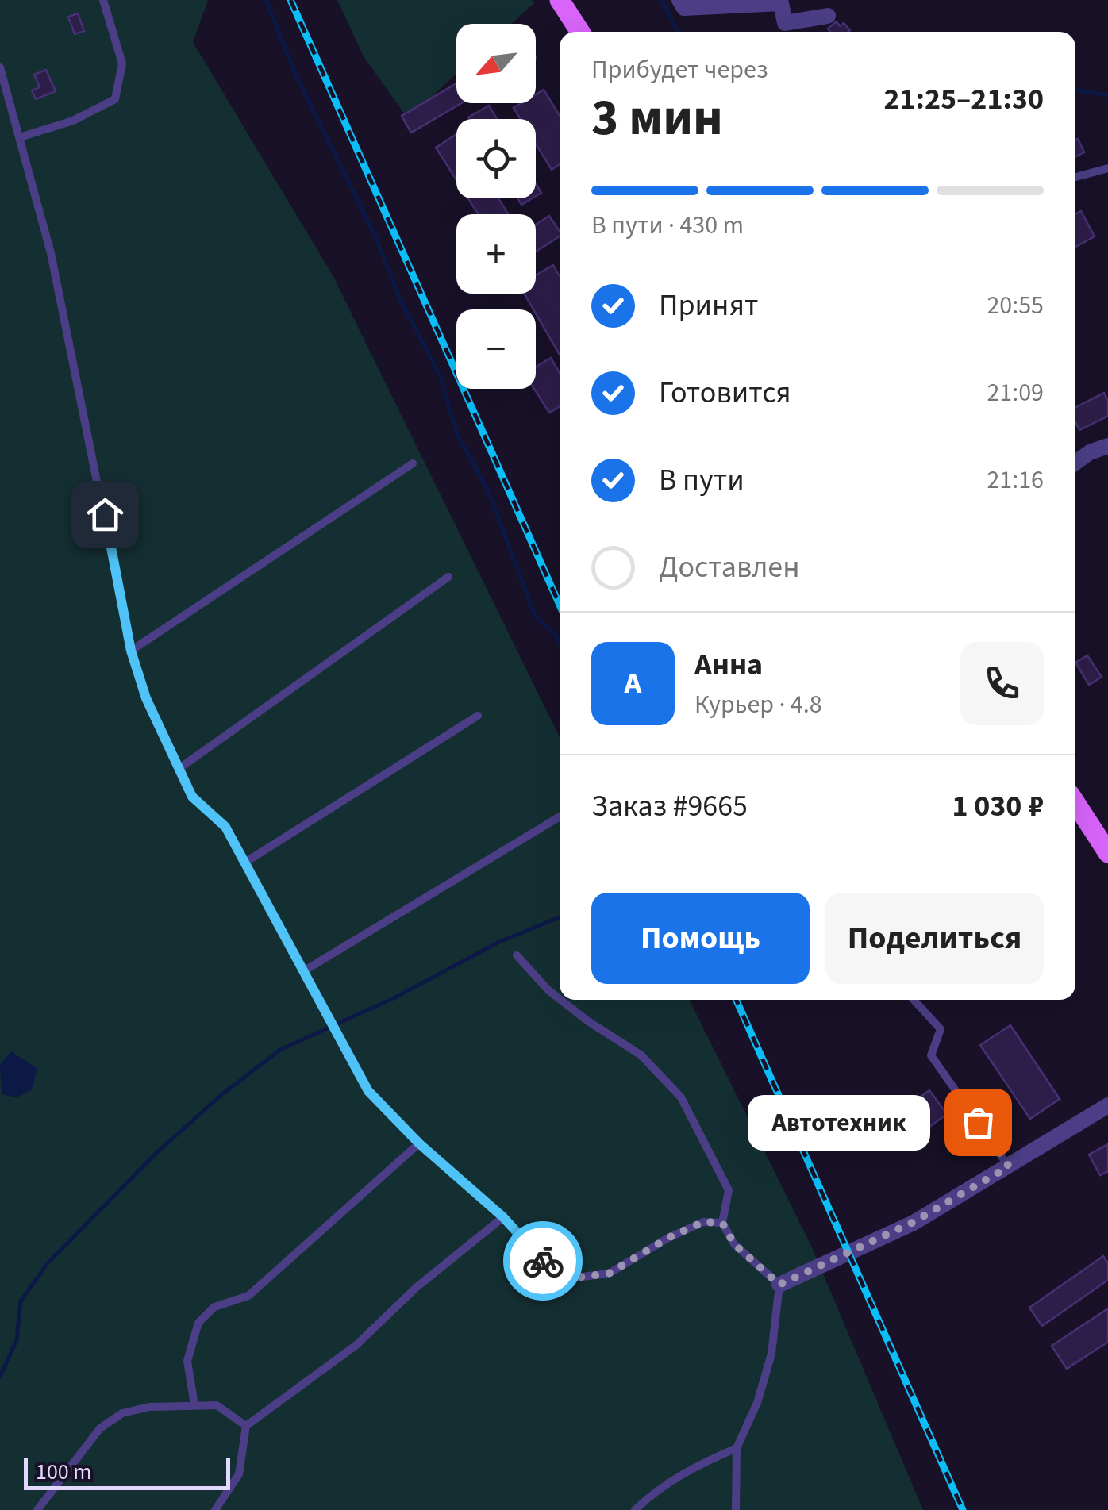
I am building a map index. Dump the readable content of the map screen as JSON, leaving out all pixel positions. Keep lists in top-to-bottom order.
{
  "places": ["Автотехник"],
  "scale_bar": "100 m",
  "north": "bottom left",
  "page": {
    "map_buttons": ["+", "−"],
    "heading": ["3 мин", "Прибудет через", "21:25–21:30"],
    "panel": [
      "Анна",
      "Курьер · 4.8",
      "Заказ #9665",
      "1 030 ₽"
    ],
    "bar": "В пути · 430 m",
    "list": [
      ["Принят", "20:55"],
      ["Готовится", "21:09"],
      ["В пути", "21:16"],
      "Доставлен"
    ],
    "round": "А",
    "buttons": ["Помощь", "Поделиться"],
    "bubble": "Автотехник",
    "scale": "100 m"
  }
}
